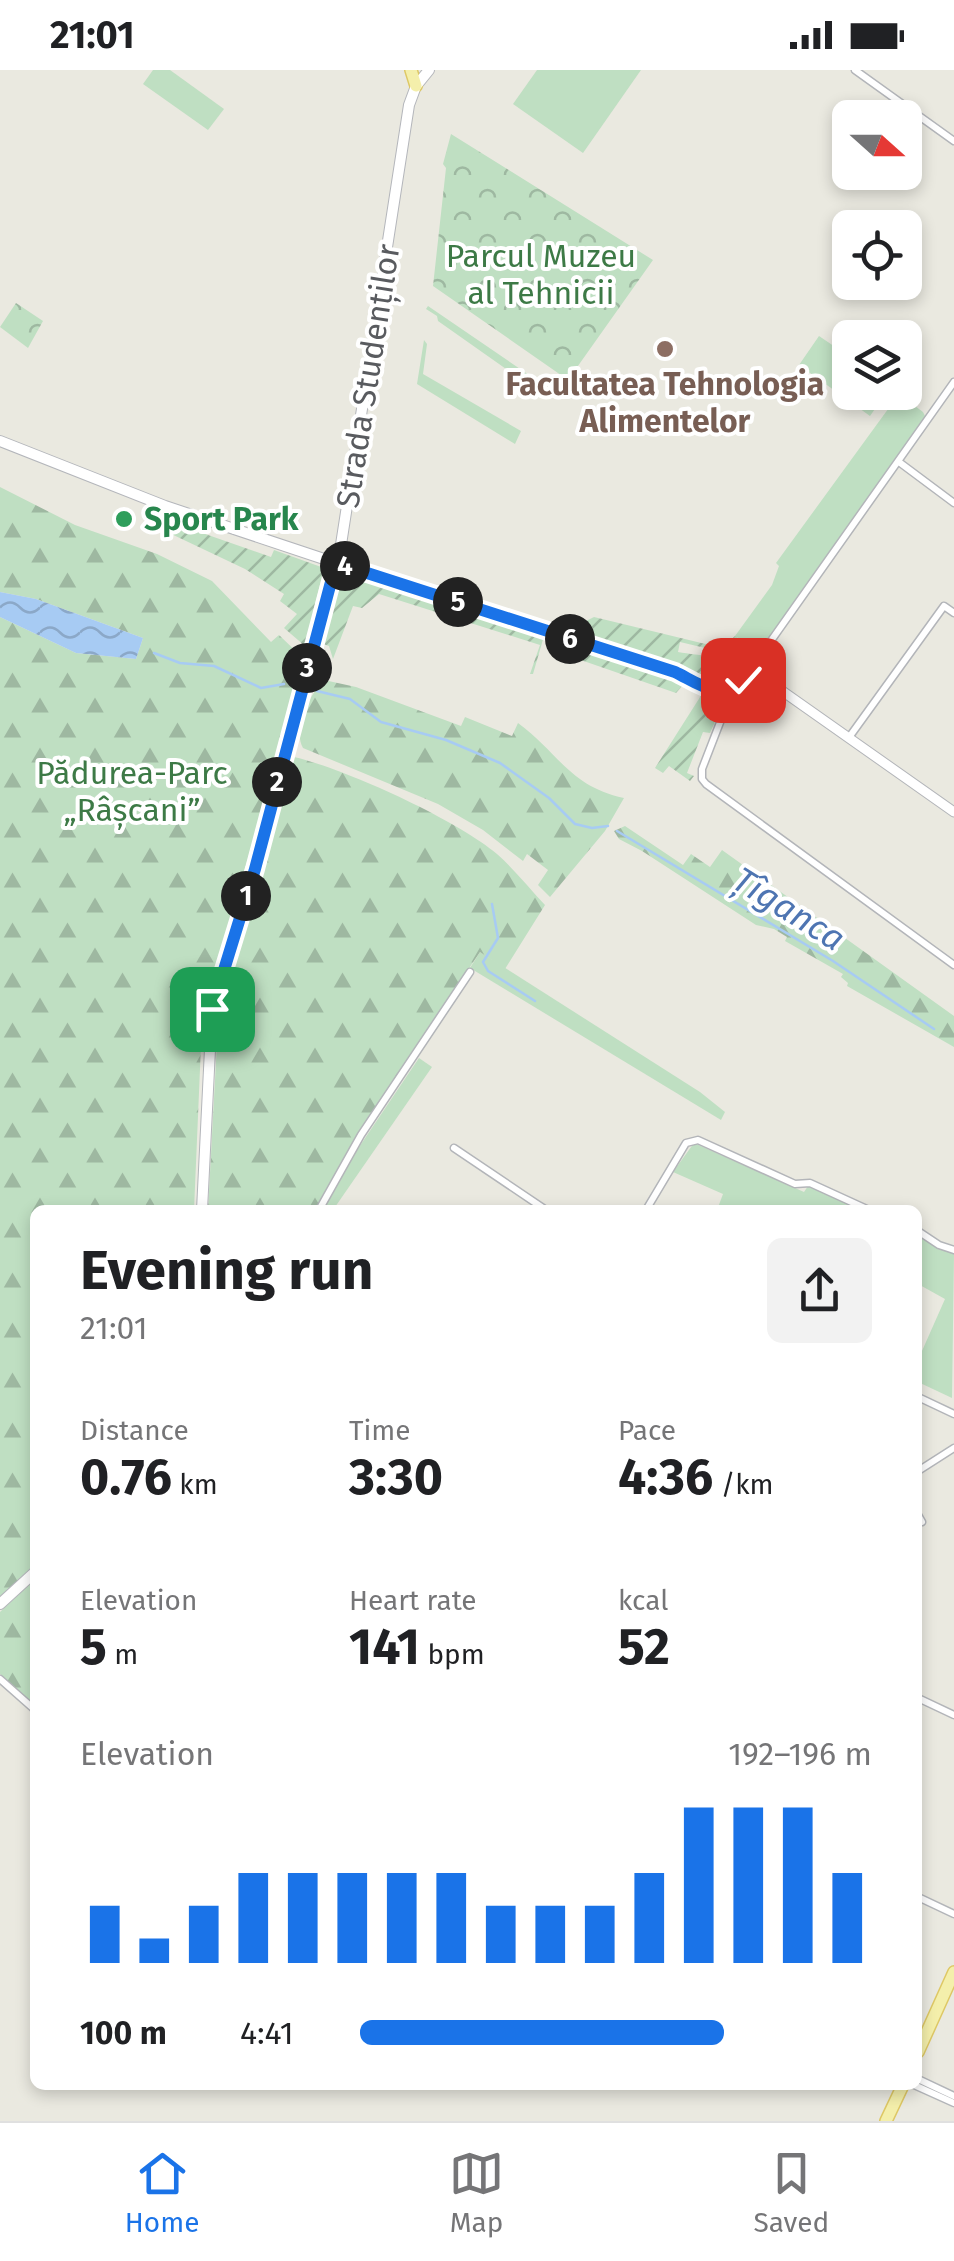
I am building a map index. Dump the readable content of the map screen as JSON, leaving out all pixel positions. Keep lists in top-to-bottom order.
{
  "streets": {
    "main road": ["Strada Studenților"]
  },
  "water": ["Țîganca"],
  "parks": ["Parcul Muzeu al Tehnicii", "Pădurea-Parc „Râșcani”"],
  "places": ["Facultatea Tehnologia Alimentelor", "Sport Park"],
  "north": "right",
  "page": {
    "status": "21:01",
    "pins": [
      "4",
      "5",
      "6",
      "3",
      "2",
      "1"
    ],
    "heading": ["Evening run", "21:01"],
    "stats": [
      ["Distance", "0.76 km"],
      ["Time", "3:30"],
      ["Pace", "4:36 /km"],
      ["Elevation", "5 m"],
      ["Heart rate", "141 bpm"],
      ["kcal", "52"]
    ],
    "chart": ["Elevation", "192–196 m"],
    "list": [
      {
        "name": "100 m",
        "note": "4:41"
      }
    ],
    "tabs": ["Home", "Map", "Saved"]
  }
}
